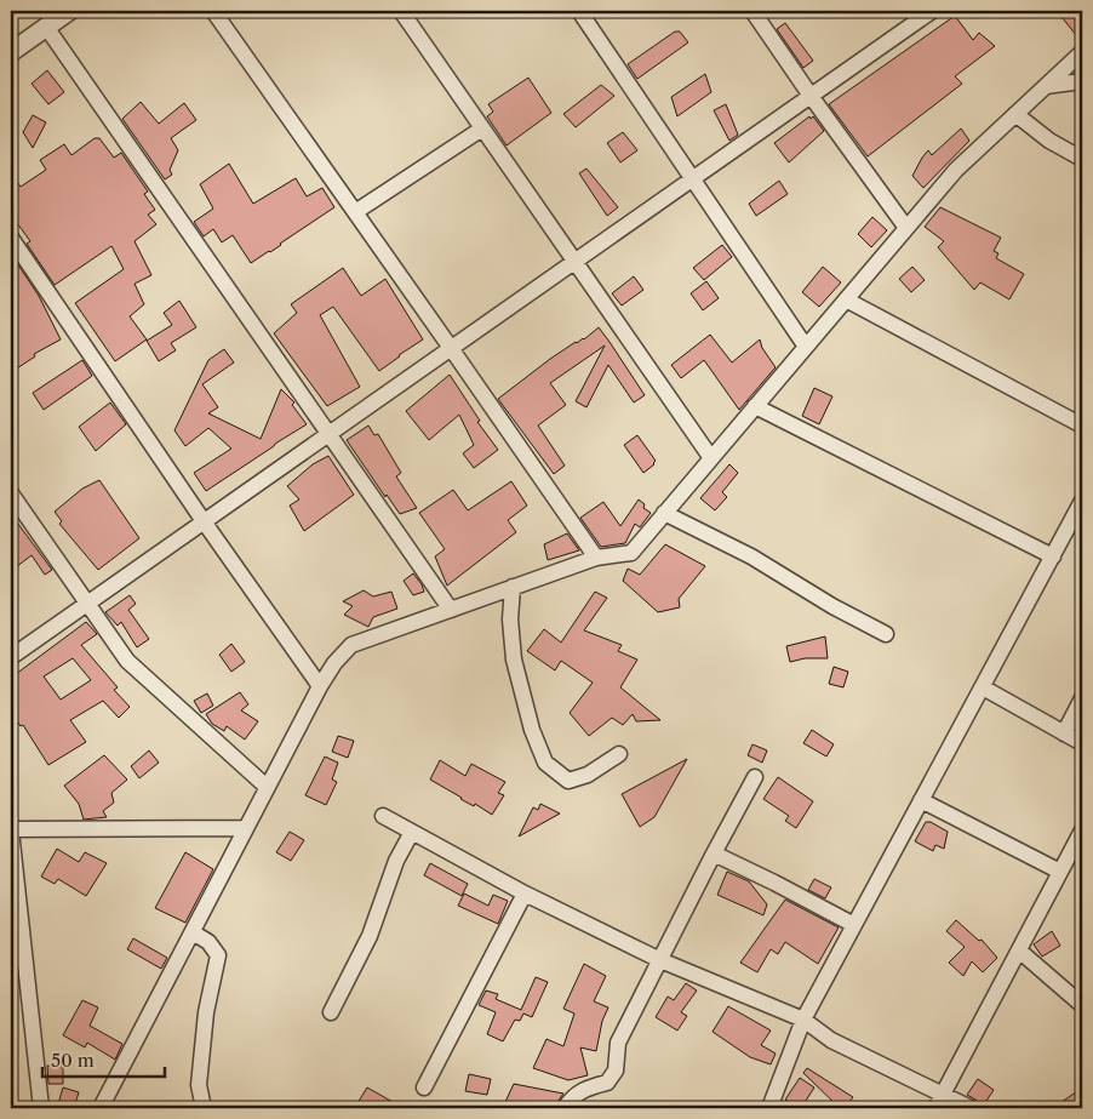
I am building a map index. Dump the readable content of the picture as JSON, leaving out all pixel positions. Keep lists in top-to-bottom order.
{
  "scale_bar": "50 m"
}
